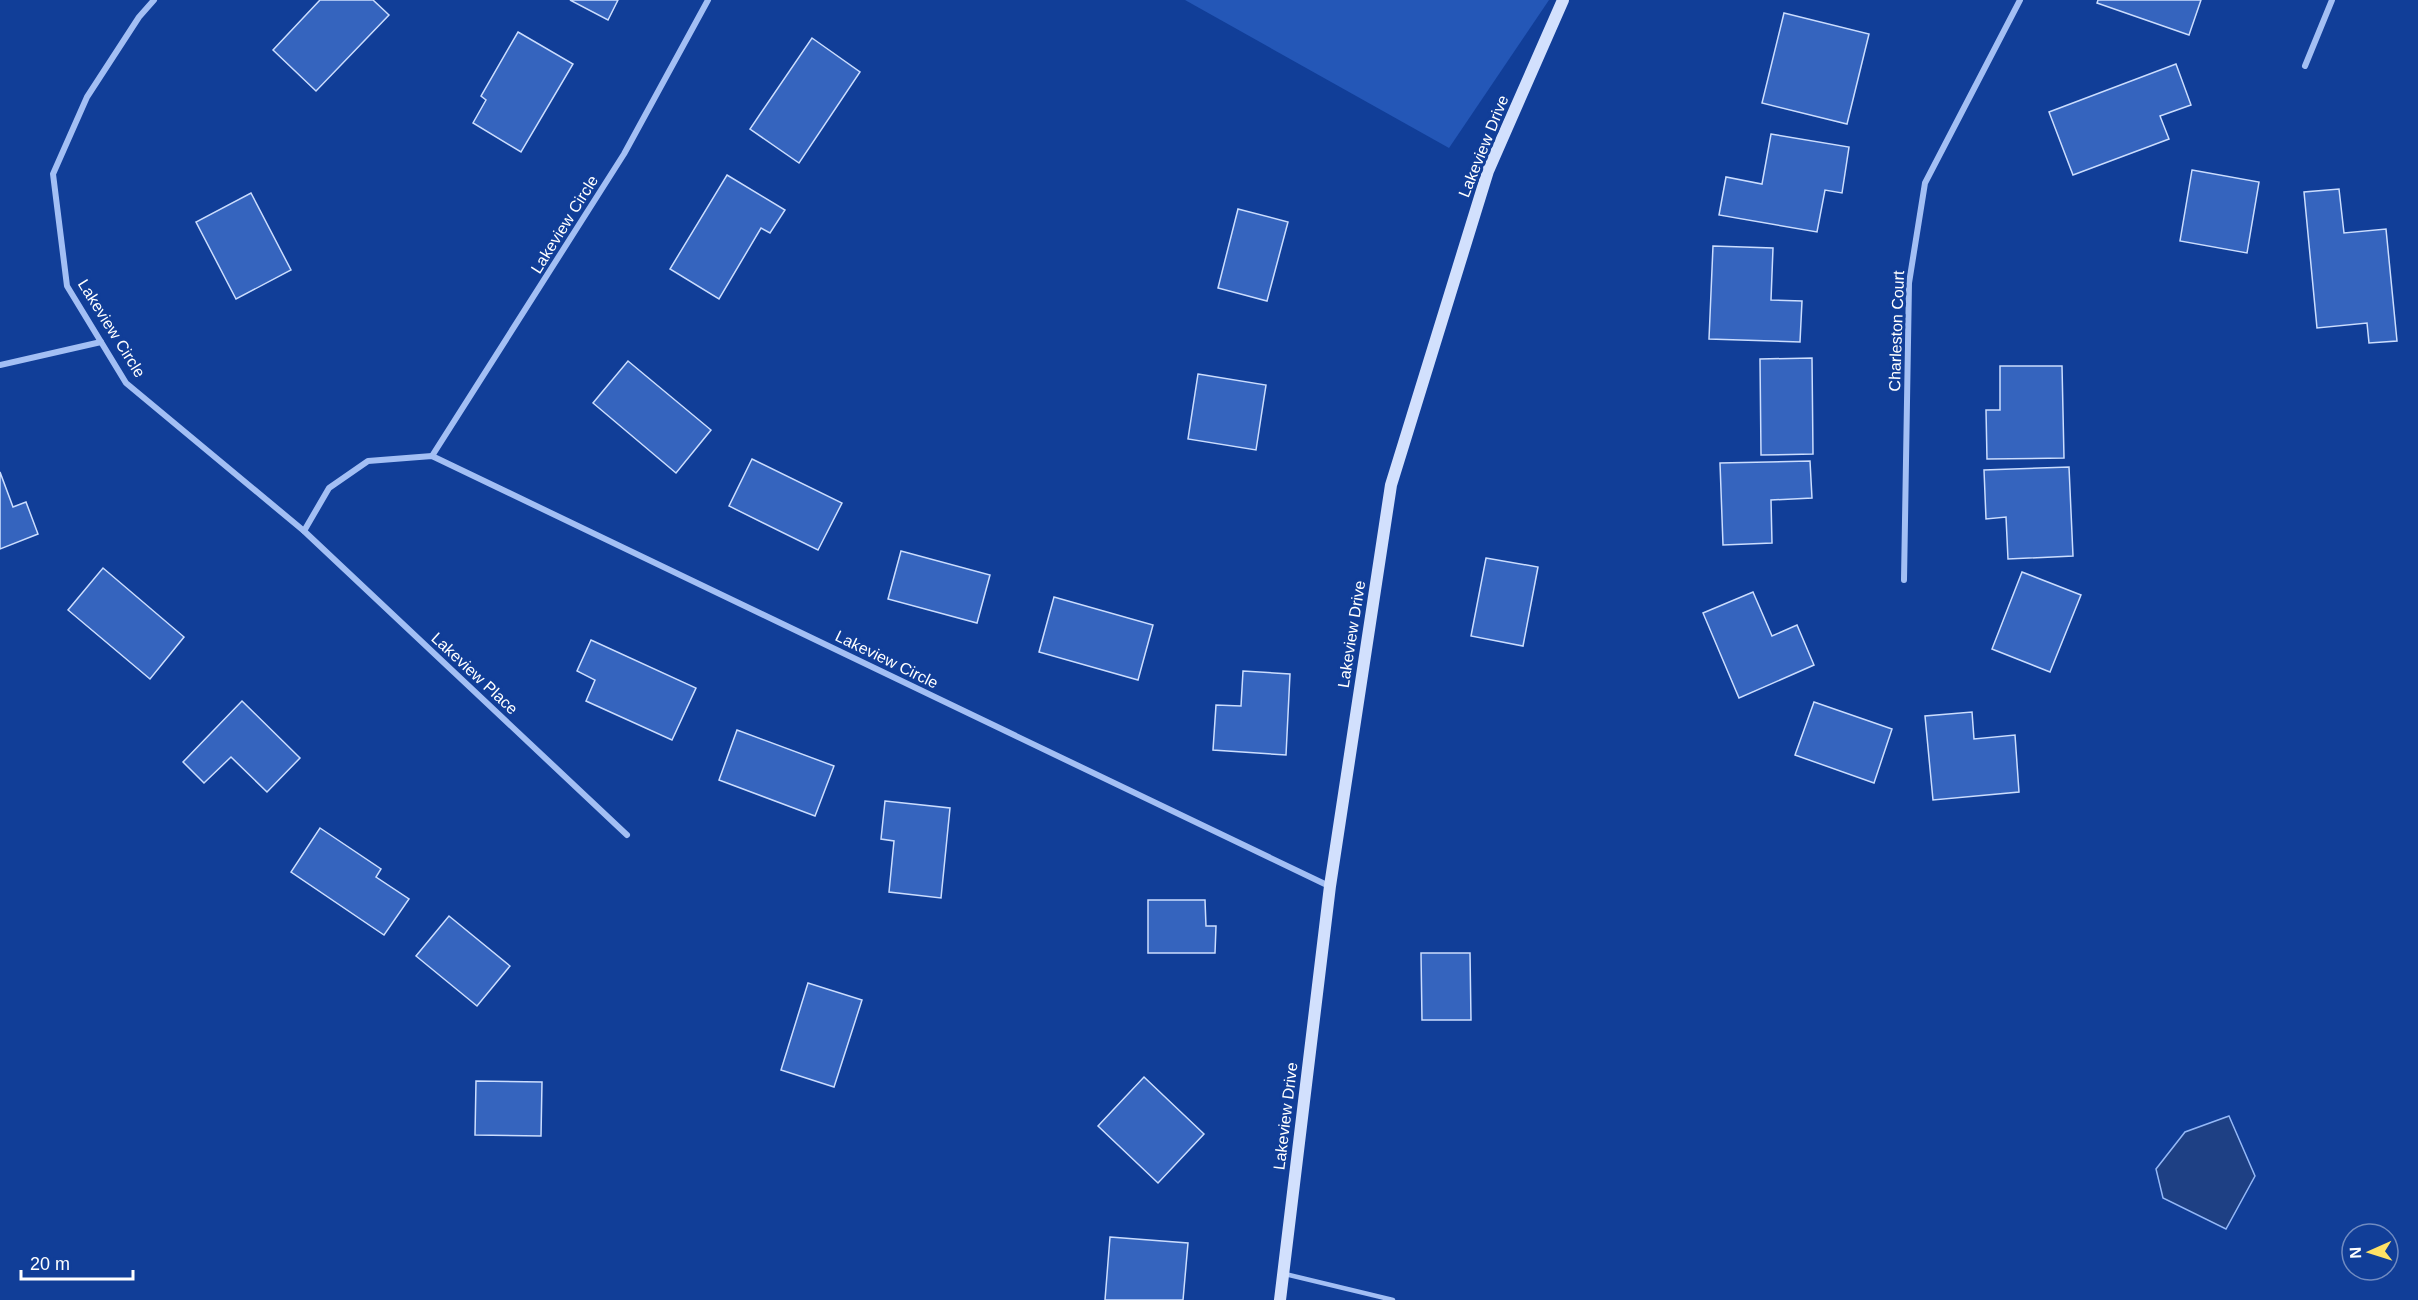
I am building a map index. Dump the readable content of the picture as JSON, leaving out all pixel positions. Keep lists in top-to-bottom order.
{
  "streets": {
    "street": [
      "Lakeview Drive",
      "Lakeview Circle",
      "Charleston Court",
      "Lakeview Place"
    ]
  },
  "crossings": [
    ["Lakeview Drive", "Lakeview Circle"],
    ["Lakeview Circle", "Lakeview Place"]
  ],
  "scale_bar": "20 m",
  "north": "left"
}
